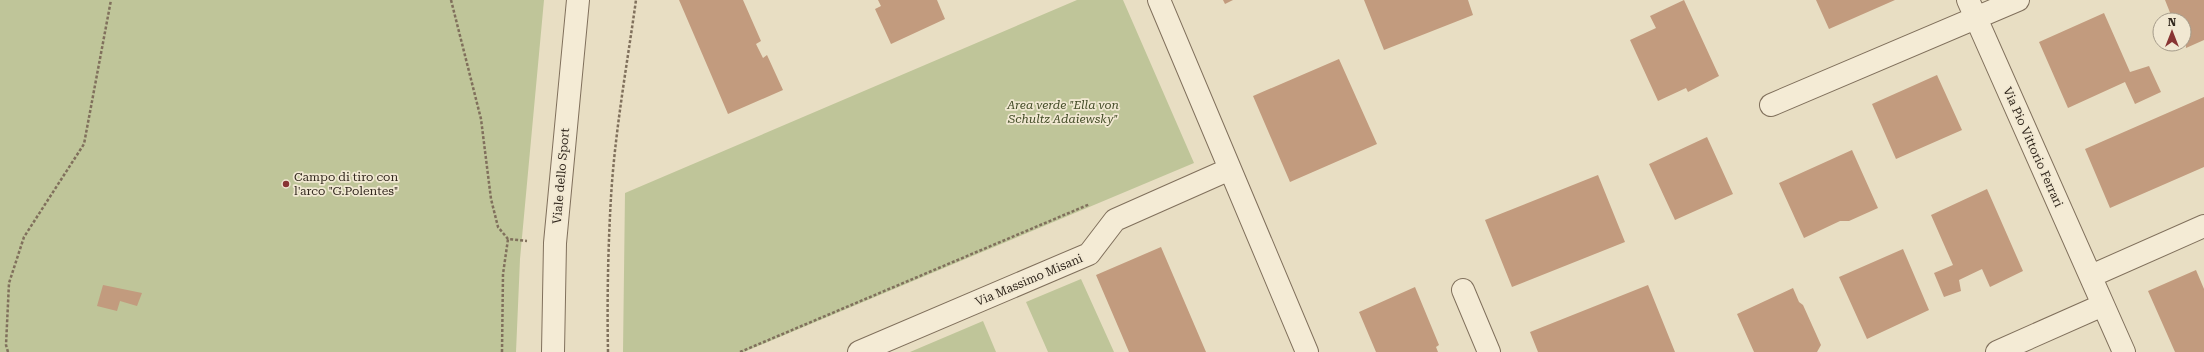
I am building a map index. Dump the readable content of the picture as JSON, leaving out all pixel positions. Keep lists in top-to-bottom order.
{
  "streets": {
    "street": ["Via Pio Vittorio Ferrari", "Viale dello Sport", "Via Massimo Misani"]
  },
  "parks": ["Area verde \"Ella von Schultz Adaiewsky\""],
  "places": ["Campo di tiro con l'arco \"G.Polentes\""],
  "north": "top"
}
